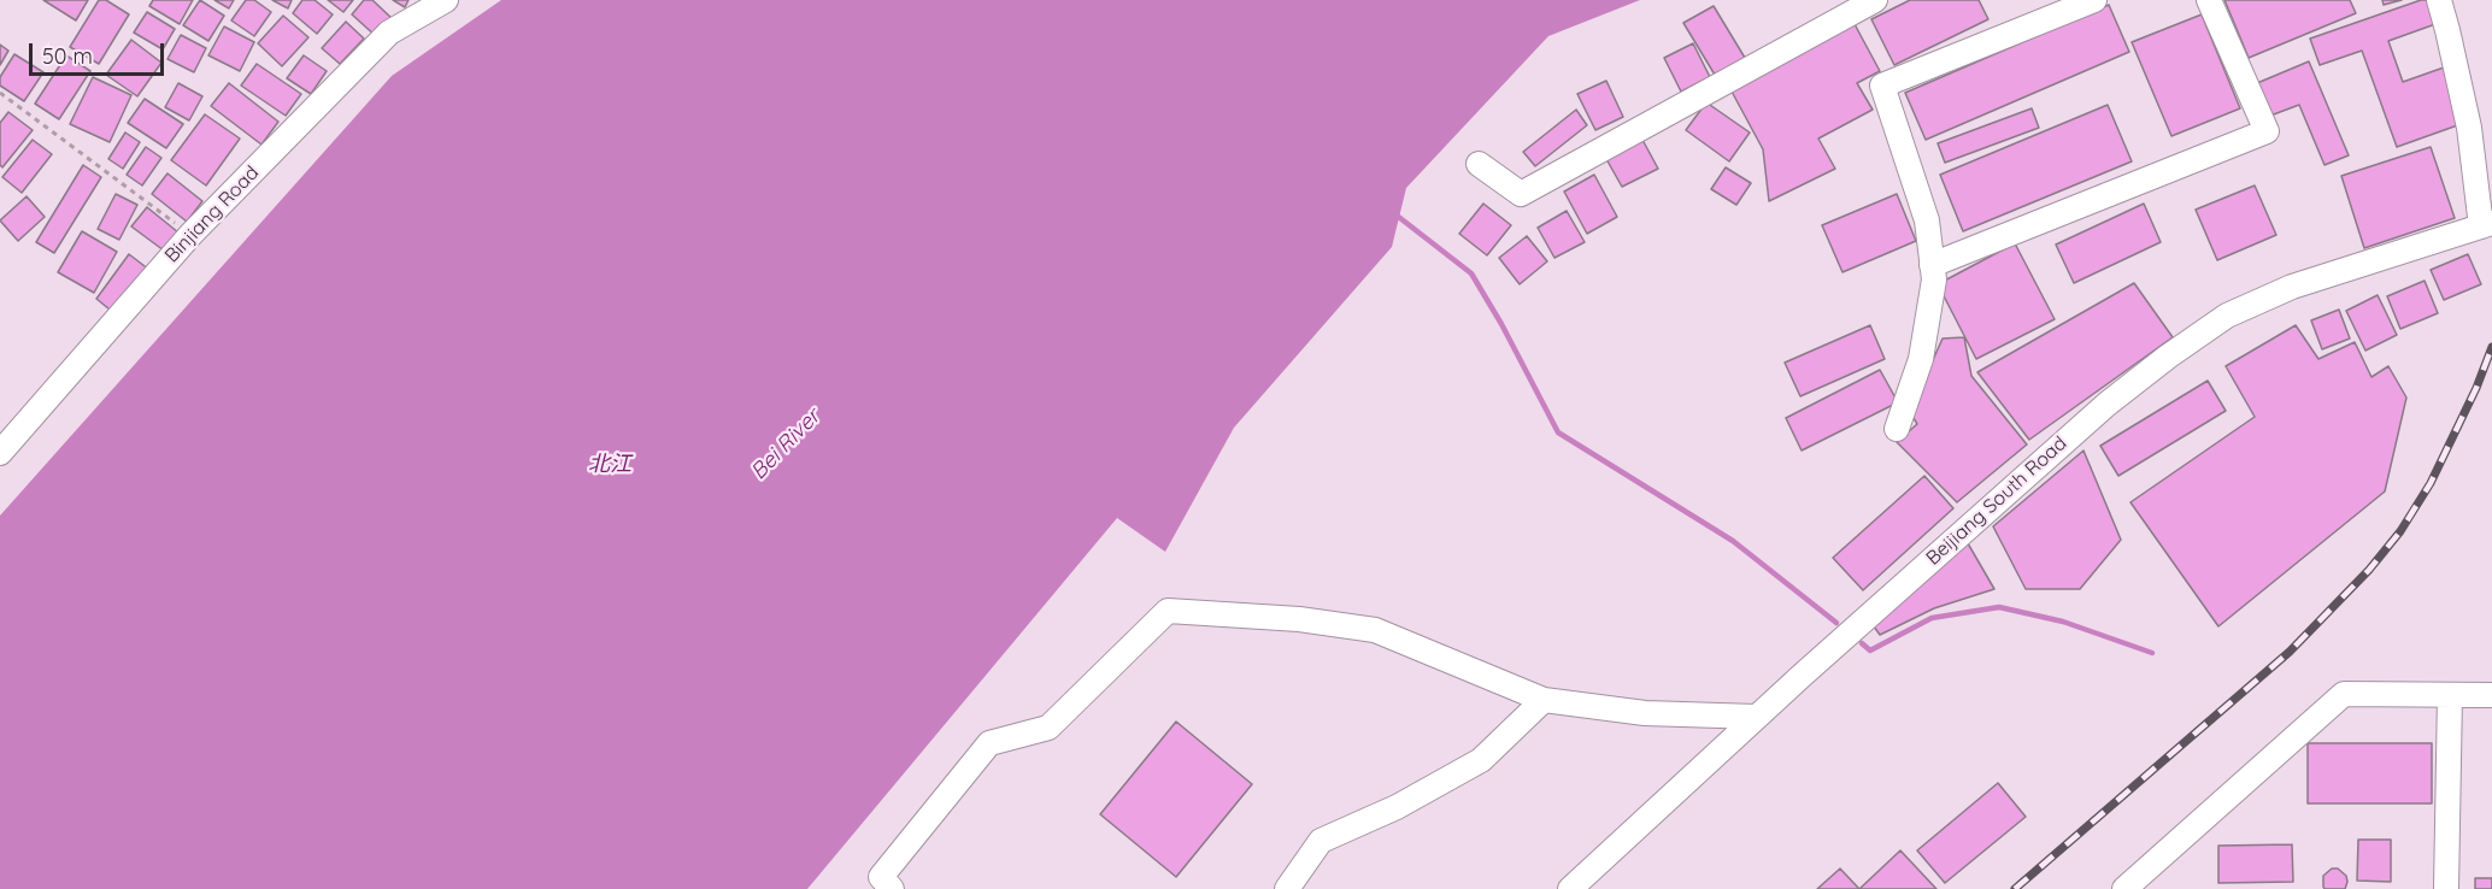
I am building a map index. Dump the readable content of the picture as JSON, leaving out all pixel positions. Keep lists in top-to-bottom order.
{
  "streets": {
    "street": ["Binjiang Road", "Beijiang South Road"]
  },
  "water": ["Bei River", "北江"],
  "scale_bar": "50 m"
}
